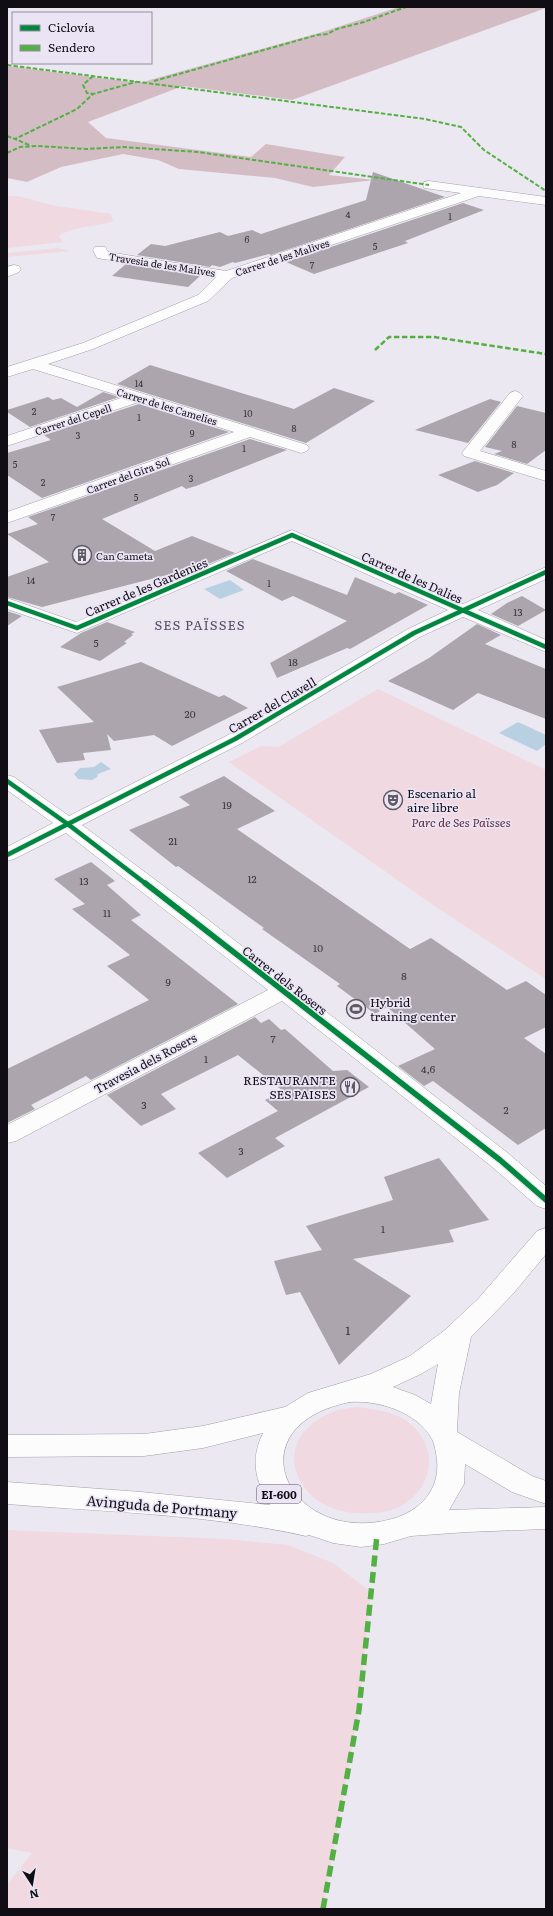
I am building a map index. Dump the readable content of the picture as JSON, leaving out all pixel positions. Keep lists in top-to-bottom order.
{
  "streets": {
    "street": [
      "Carrer de les Malives",
      "Travesia de les Malives",
      "Carrer de les Camelies",
      "Carrer del Cepell",
      "Carrer del Gira Sol",
      "Carrer de les Dalies",
      "Carrer de les Gardenies",
      "Carrer del Clavell",
      "Carrer dels Rosers",
      "Travesia dels Rosers",
      "EI-600",
      "Avinguda de Portmany"
    ]
  },
  "crossings": [
    ["Carrer de les Malives", "Travesia de les Malives"],
    ["Carrer de les Malives", "Carrer de les Camelies"],
    ["Carrer de les Camelies", "Carrer del Cepell"],
    ["Carrer de les Camelies", "Carrer del Gira Sol"],
    ["Carrer de les Dalies", "Carrer de les Gardenies"],
    ["Carrer de les Dalies", "Carrer del Clavell"],
    ["Carrer del Clavell", "Carrer dels Rosers"],
    ["Carrer dels Rosers", "Travesia dels Rosers"],
    ["EI-600", "Avinguda de Portmany"]
  ],
  "districts": ["SES PAÏSSES"],
  "parks": ["Parc de Ses Païsses"],
  "places": {
    "building": ["Can Cameta"],
    "theatre": ["Escenario al aire libre"],
    "sports": ["Hybrid training center"],
    "restaurant": ["RESTAURANTE SES PAISES"]
  },
  "house_numbers": [
    "4",
    "1",
    "6",
    "5",
    "7",
    "14",
    "2",
    "10",
    "1",
    "8",
    "9",
    "3",
    "8",
    "1",
    "5",
    "3",
    "2",
    "5",
    "7",
    "14",
    "1",
    "13",
    "5",
    "18",
    "20",
    "19",
    "21",
    "12",
    "13",
    "11",
    "10",
    "8",
    "9",
    "7",
    "1",
    "4,6",
    "3",
    "2",
    "3",
    "1",
    "1"
  ],
  "legend": ["Ciclovía", "Sendero"],
  "north": "bottom"
}
